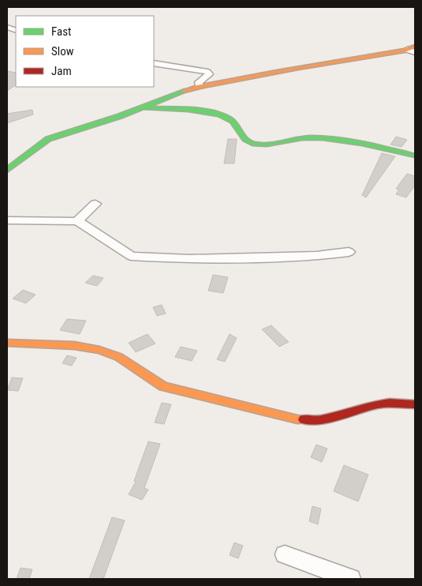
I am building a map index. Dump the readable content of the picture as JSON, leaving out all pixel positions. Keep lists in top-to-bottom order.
{
  "legend": ["Fast", "Slow", "Jam"]
}
